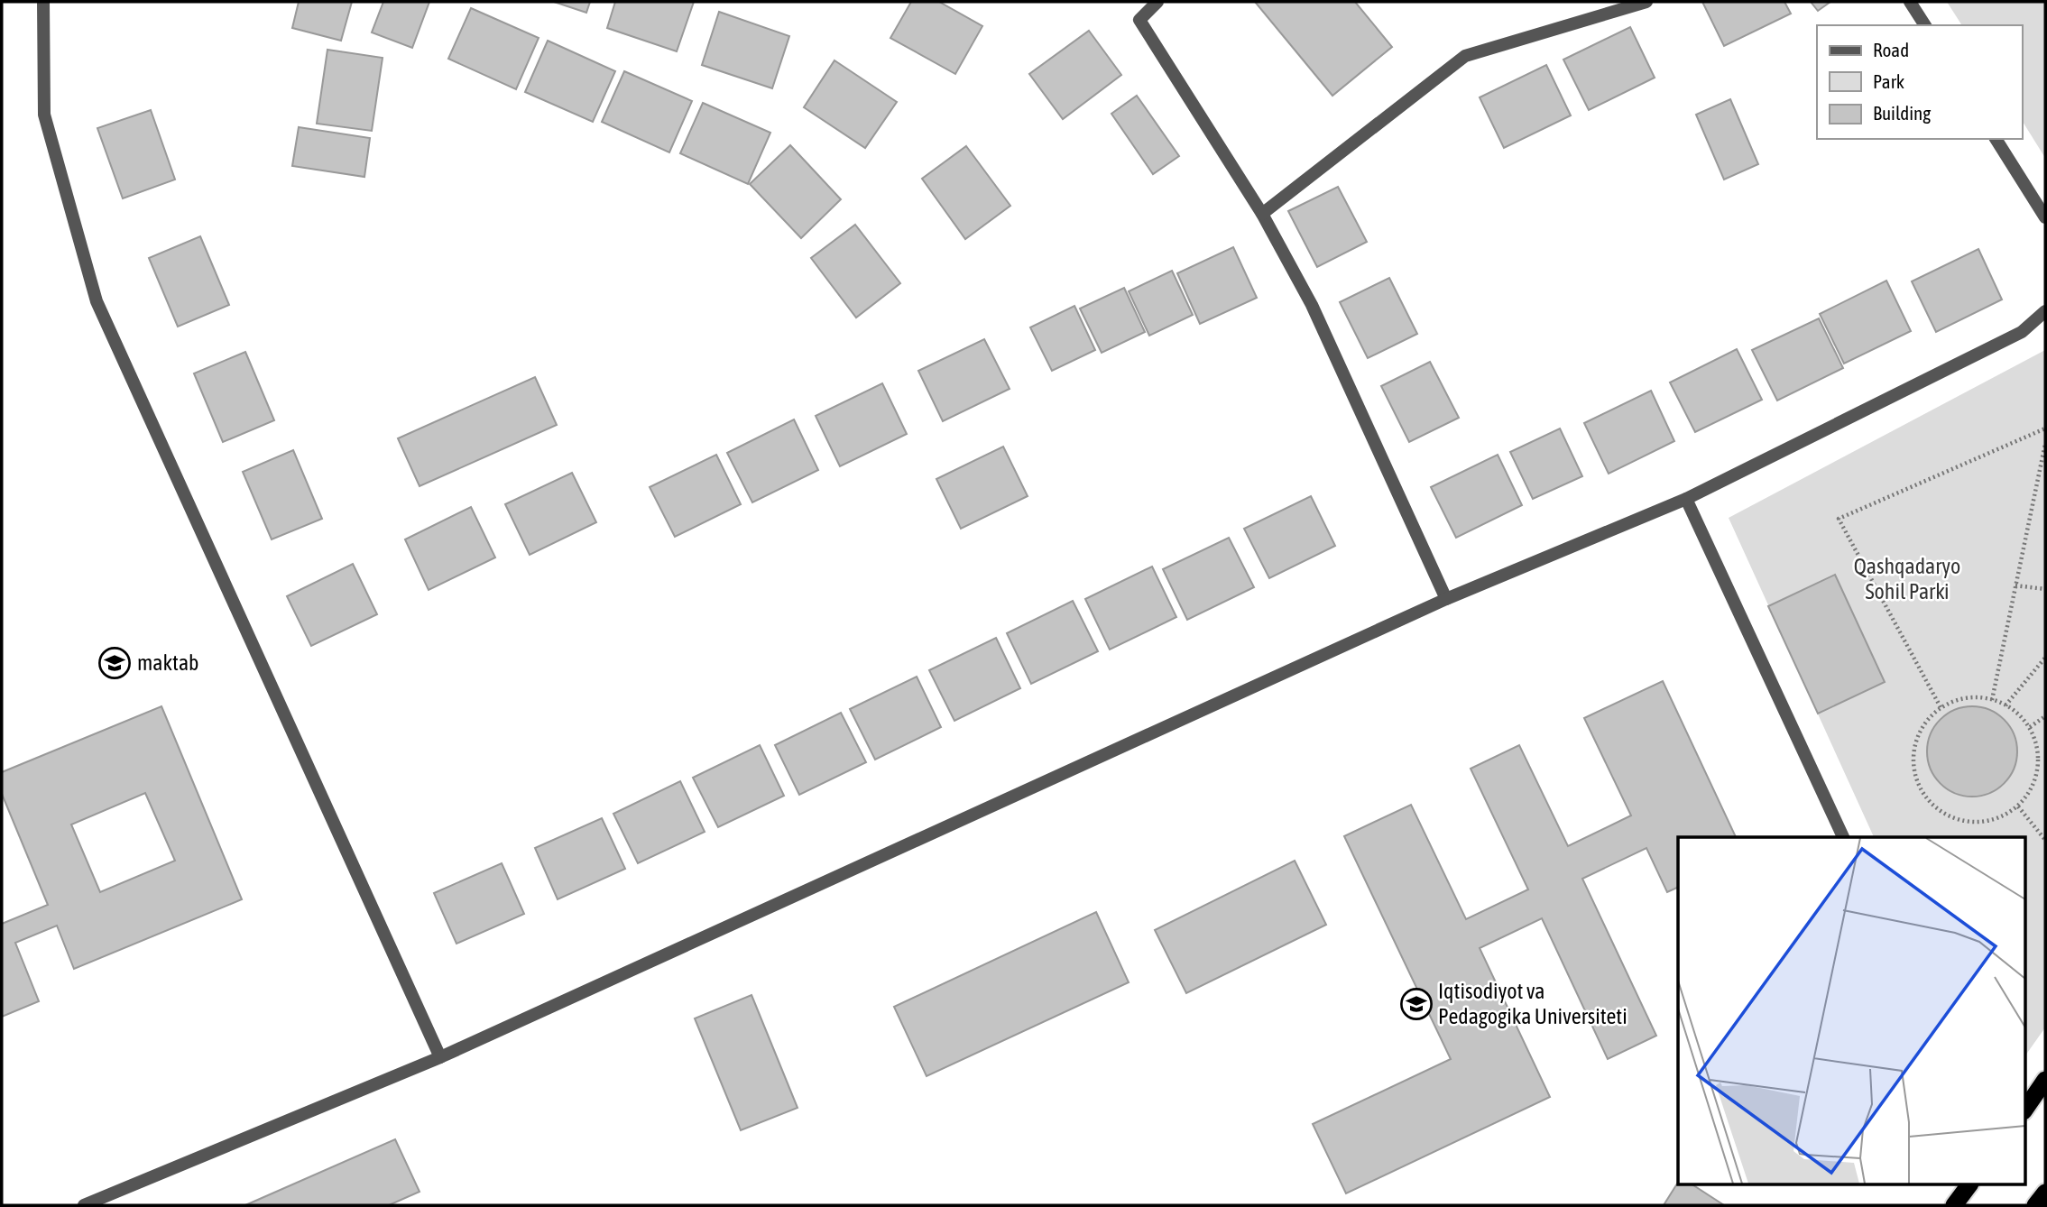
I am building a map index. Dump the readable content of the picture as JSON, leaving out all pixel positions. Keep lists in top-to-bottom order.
{
  "parks": ["Qashqadaryo Sohil Parki"],
  "places": {
    "school or university": ["maktab", "Iqtisodiyot va Pedagogika Universiteti"]
  },
  "legend": ["Road", "Park", "Building"]
}
